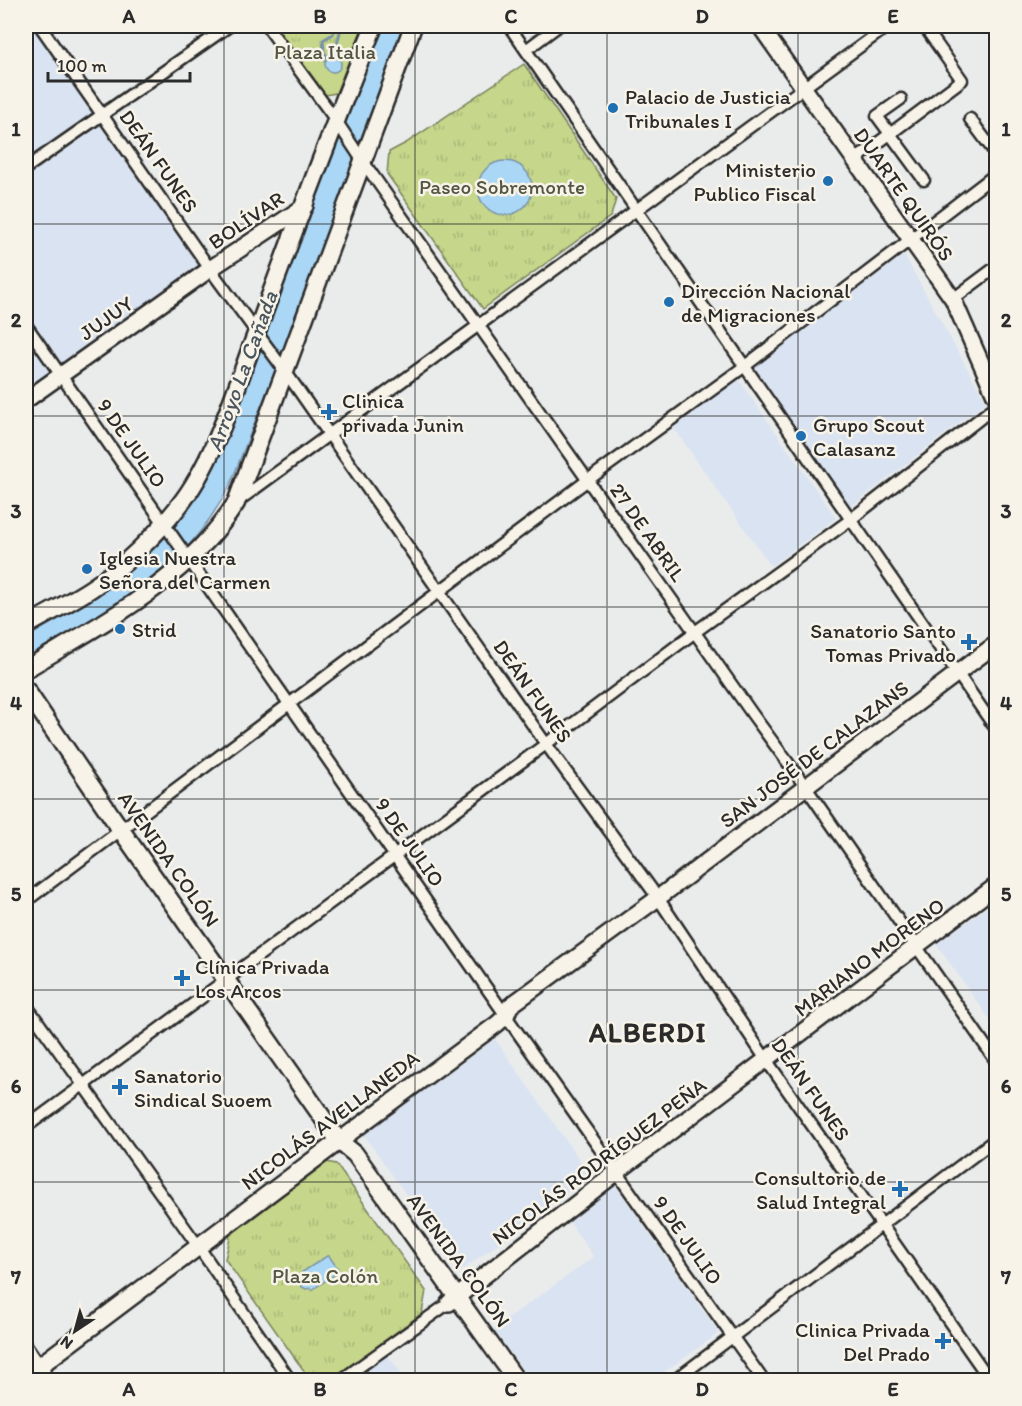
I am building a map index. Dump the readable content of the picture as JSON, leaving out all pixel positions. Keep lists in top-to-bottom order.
{
  "streets": {
    "main road": ["AVENIDA COLÓN", "NICOLÁS AVELLANEDA"],
    "street": [
      "DEÁN FUNES",
      "DUARTE QUIRÓS",
      "BOLÍVAR",
      "JUJUY",
      "9 DE JULIO",
      "27 DE ABRIL",
      "SAN JOSÉ DE CALAZANS",
      "MARIANO MORENO",
      "NICOLÁS RODRÍGUEZ PEÑA"
    ]
  },
  "crossings": [
    ["DEÁN FUNES", "BOLÍVAR"],
    ["DEÁN FUNES", "JUJUY"],
    ["DEÁN FUNES", "SAN JOSÉ DE CALAZANS"],
    ["DEÁN FUNES", "MARIANO MORENO"],
    ["DEÁN FUNES", "NICOLÁS AVELLANEDA"],
    ["DEÁN FUNES", "NICOLÁS RODRÍGUEZ PEÑA"],
    ["BOLÍVAR", "JUJUY"],
    ["JUJUY", "9 DE JULIO"],
    ["9 DE JULIO", "NICOLÁS AVELLANEDA"],
    ["9 DE JULIO", "NICOLÁS RODRÍGUEZ PEÑA"],
    ["27 DE ABRIL", "SAN JOSÉ DE CALAZANS"],
    ["27 DE ABRIL", "MARIANO MORENO"],
    ["SAN JOSÉ DE CALAZANS", "NICOLÁS AVELLANEDA"],
    ["AVENIDA COLÓN", "NICOLÁS AVELLANEDA"],
    ["AVENIDA COLÓN", "NICOLÁS RODRÍGUEZ PEÑA"],
    ["MARIANO MORENO", "NICOLÁS RODRÍGUEZ PEÑA"]
  ],
  "districts": ["ALBERDI"],
  "water": ["Arroyo La Cañada"],
  "parks": ["Plaza Italia", "Paseo Sobremonte", "Plaza Colón"],
  "places": {
    "other": [
      "Palacio de Justicia Tribunales I",
      "Ministerio Publico Fiscal",
      "Dirección Nacional de Migraciones",
      "Grupo Scout Calasanz",
      "Iglesia Nuestra Señora del Carmen",
      "Strid"
    ],
    "health": [
      "Clinica privada Junin",
      "Sanatorio Santo Tomas Privado",
      "Clínica Privada Los Arcos",
      "Sanatorio Sindical Suoem",
      "Consultorio de Salud Integral",
      "Clinica Privada Del Prado"
    ]
  },
  "scale_bar": "100 m",
  "north": "bottom left",
  "grid": {
    "columns": [
      "A",
      "B",
      "C",
      "D",
      "E"
    ],
    "rows": [
      "1",
      "2",
      "3",
      "4",
      "5",
      "6",
      "7"
    ]
  }
}
